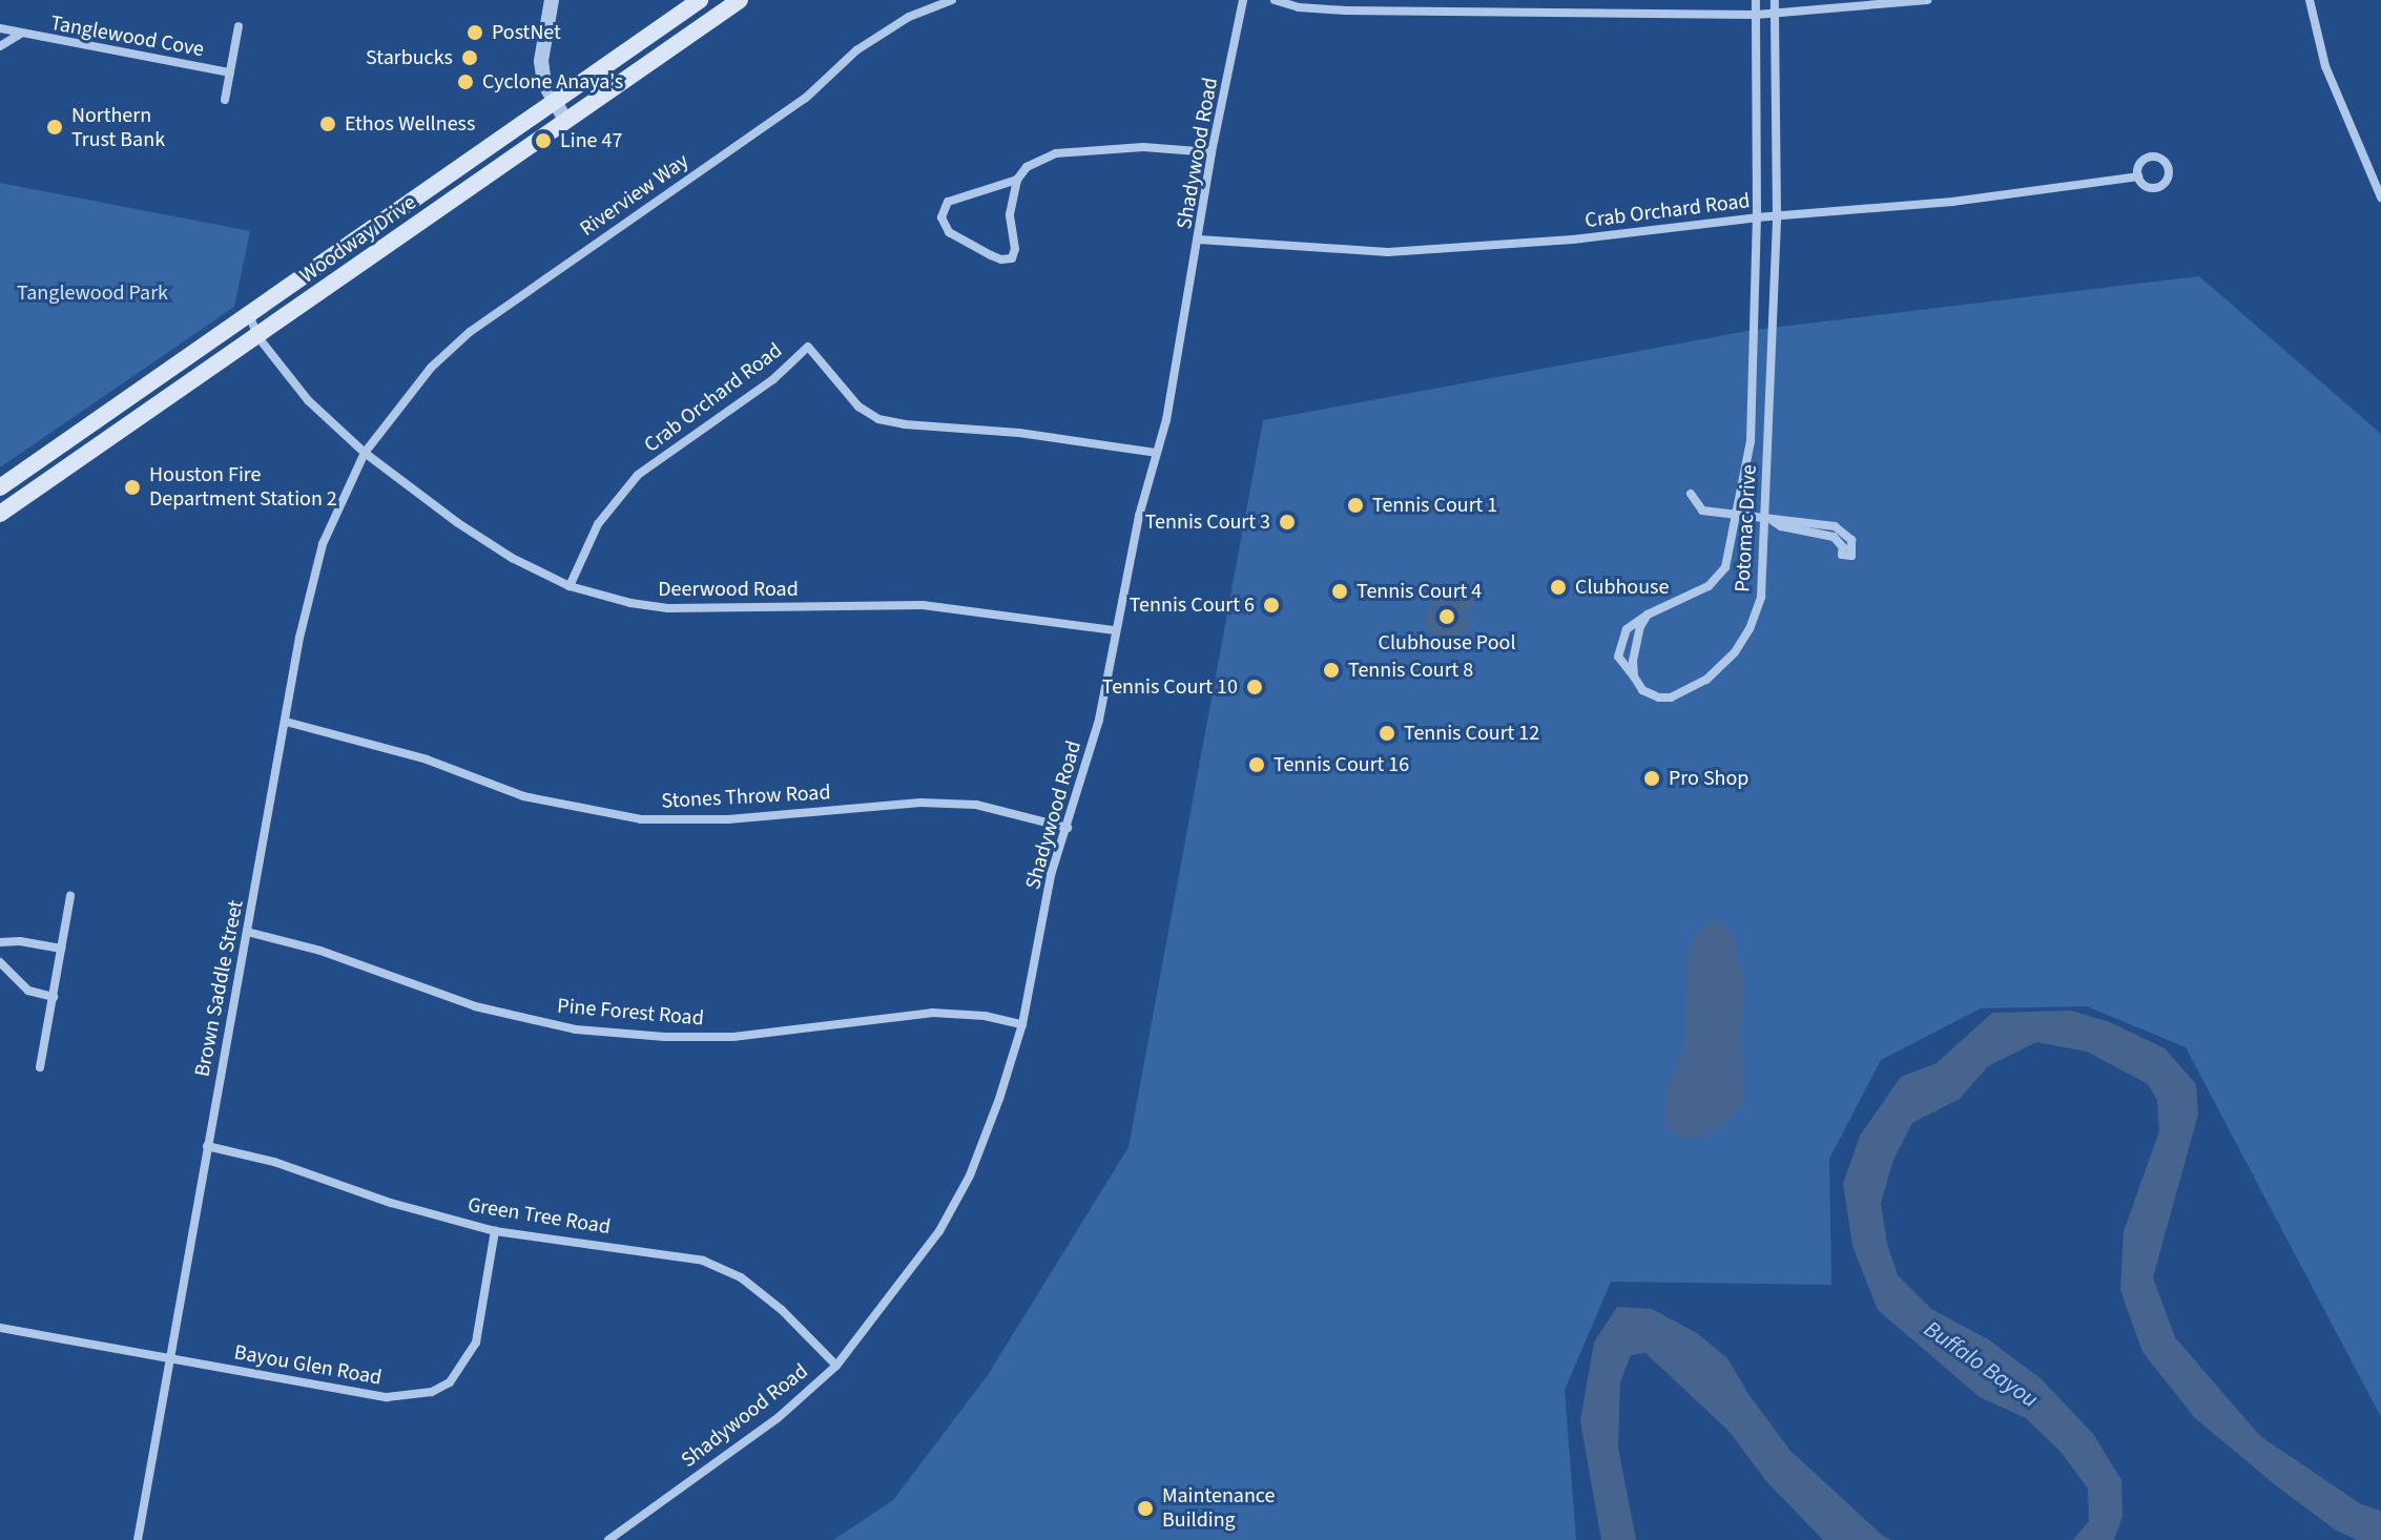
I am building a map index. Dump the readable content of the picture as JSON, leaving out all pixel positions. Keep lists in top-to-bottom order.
{
  "streets": {
    "main road": ["Woodway Drive"],
    "street": [
      "Tanglewood Cove",
      "Shadywood Road",
      "Riverview Way",
      "Crab Orchard Road",
      "Potomac Drive",
      "Deerwood Road",
      "Stones Throw Road",
      "Brown Saddle Street",
      "Pine Forest Road",
      "Green Tree Road",
      "Bayou Glen Road"
    ]
  },
  "crossings": [
    ["Shadywood Road", "Crab Orchard Road"],
    ["Shadywood Road", "Deerwood Road"],
    ["Shadywood Road", "Stones Throw Road"],
    ["Shadywood Road", "Pine Forest Road"],
    ["Shadywood Road", "Green Tree Road"],
    ["Riverview Way", "Deerwood Road"],
    ["Riverview Way", "Brown Saddle Street"],
    ["Crab Orchard Road", "Potomac Drive"],
    ["Crab Orchard Road", "Deerwood Road"],
    ["Woodway Drive", "Deerwood Road"],
    ["Deerwood Road", "Brown Saddle Street"],
    ["Stones Throw Road", "Brown Saddle Street"],
    ["Brown Saddle Street", "Pine Forest Road"],
    ["Brown Saddle Street", "Green Tree Road"],
    ["Brown Saddle Street", "Bayou Glen Road"],
    ["Green Tree Road", "Bayou Glen Road"]
  ],
  "water": ["Buffalo Bayou"],
  "parks": ["Tanglewood Park"],
  "places": [
    "PostNet",
    "Starbucks",
    "Cyclone Anaya's",
    "Ethos Wellness",
    "Northern Trust Bank",
    "Line 47",
    "Houston Fire Department Station 2",
    "Tennis Court 1",
    "Tennis Court 3",
    "Clubhouse",
    "Tennis Court 4",
    "Tennis Court 6",
    "Clubhouse Pool",
    "Tennis Court 8",
    "Tennis Court 10",
    "Tennis Court 12",
    "Tennis Court 16",
    "Pro Shop",
    "Maintenance Building"
  ]
}
